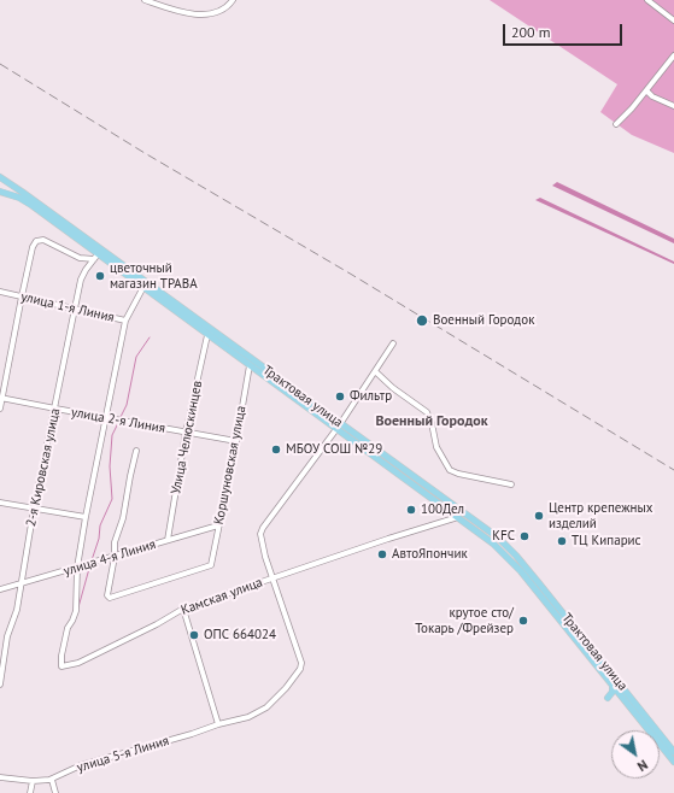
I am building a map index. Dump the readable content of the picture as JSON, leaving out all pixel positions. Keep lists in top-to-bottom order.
{
  "streets": {
    "main road": ["Трактовая улица"],
    "street": [
      "улица 1-я Линия",
      "улица 2-я Линия",
      "Улица Челюскинцев",
      "Коршуновская улица",
      "2-я Кировская улица",
      "улица 4-я Линия",
      "Камская улица",
      "улица 5-я Линия"
    ]
  },
  "crossings": [
    ["улица 1-я Линия", "Трактовая улица"],
    ["улица 1-я Линия", "2-я Кировская улица"],
    ["Трактовая улица", "Улица Челюскинцев"],
    ["Трактовая улица", "Коршуновская улица"],
    ["Трактовая улица", "2-я Кировская улица"],
    ["Трактовая улица", "Камская улица"],
    ["улица 2-я Линия", "Улица Челюскинцев"],
    ["улица 2-я Линия", "Коршуновская улица"],
    ["улица 2-я Линия", "2-я Кировская улица"],
    ["Улица Челюскинцев", "улица 4-я Линия"],
    ["Коршуновская улица", "улица 4-я Линия"],
    ["2-я Кировская улица", "улица 4-я Линия"],
    ["улица 4-я Линия", "Камская улица"],
    ["Камская улица", "улица 5-я Линия"]
  ],
  "districts": ["Военный Городок"],
  "places": [
    "цветочный магазин ТРАВА",
    "Военный Городок",
    "Фильтр",
    "МБОУ СОШ №29",
    "100Дел",
    "Центр крепежных изделий",
    "KFC",
    "ТЦ Кипарис",
    "АвтоЯпончик",
    "крутое сто/ Токарь /Фрейзер",
    "ОПС 664024"
  ],
  "scale_bar": "200 m",
  "north": "bottom right"
}
